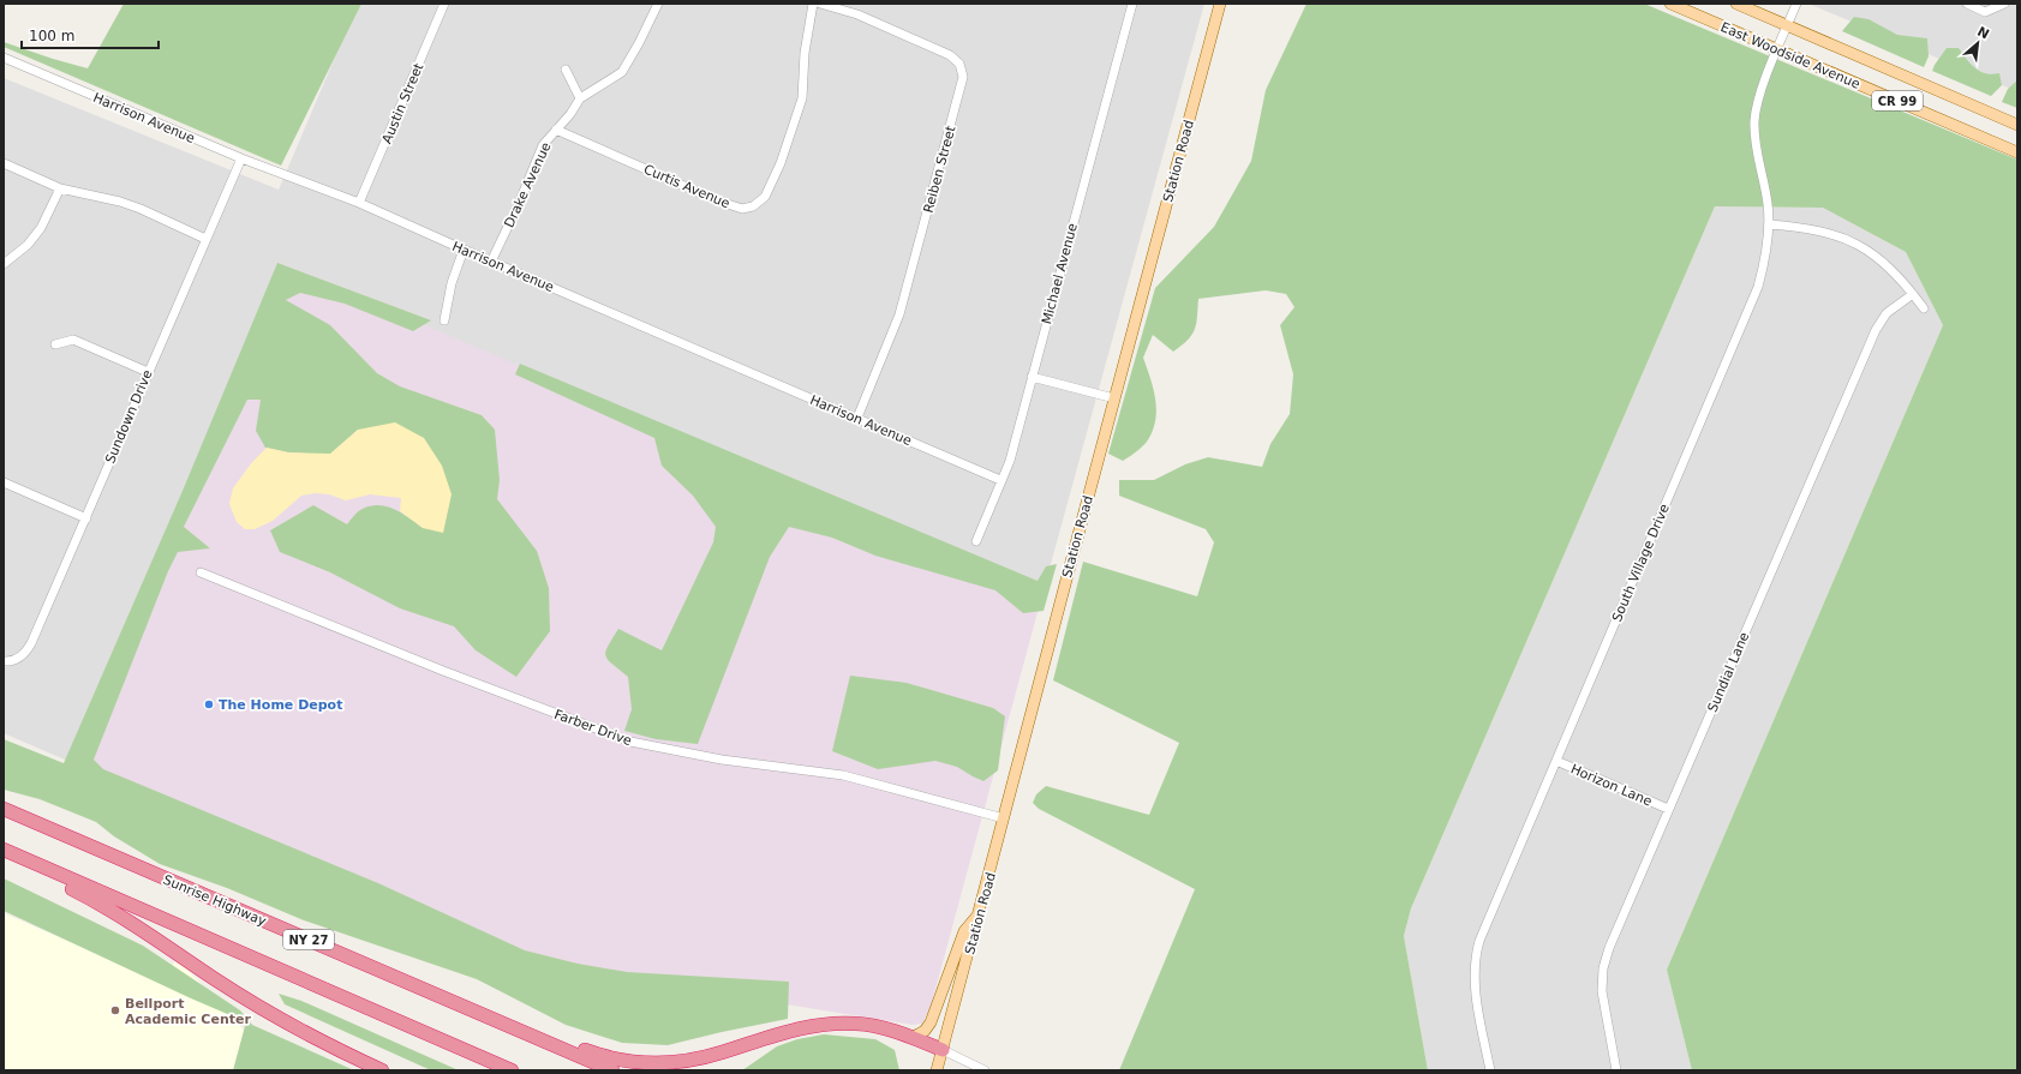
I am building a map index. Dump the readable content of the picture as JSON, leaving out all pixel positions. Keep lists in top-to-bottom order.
{
  "streets": {
    "highway": ["Sunrise Highway", "NY 27"],
    "main road": ["East Woodside Avenue", "CR 99", "Station Road"],
    "street": [
      "Austin Street",
      "Harrison Avenue",
      "Reiben Street",
      "Drake Avenue",
      "Curtis Avenue",
      "Michael Avenue",
      "Sundown Drive",
      "South Village Drive",
      "Sundial Lane",
      "Farber Drive",
      "Horizon Lane"
    ]
  },
  "crossings": [
    ["East Woodside Avenue", "South Village Drive"],
    ["Austin Street", "Harrison Avenue"],
    ["Harrison Avenue", "Reiben Street"],
    ["Harrison Avenue", "Drake Avenue"],
    ["Harrison Avenue", "Michael Avenue"],
    ["Harrison Avenue", "Sundown Drive"],
    ["Station Road", "Farber Drive"],
    ["Drake Avenue", "Curtis Avenue"],
    ["South Village Drive", "Horizon Lane"],
    ["Sundial Lane", "Horizon Lane"]
  ],
  "places": ["The Home Depot", "Bellport Academic Center"],
  "scale_bar": "100 m",
  "north": "top right"
}
